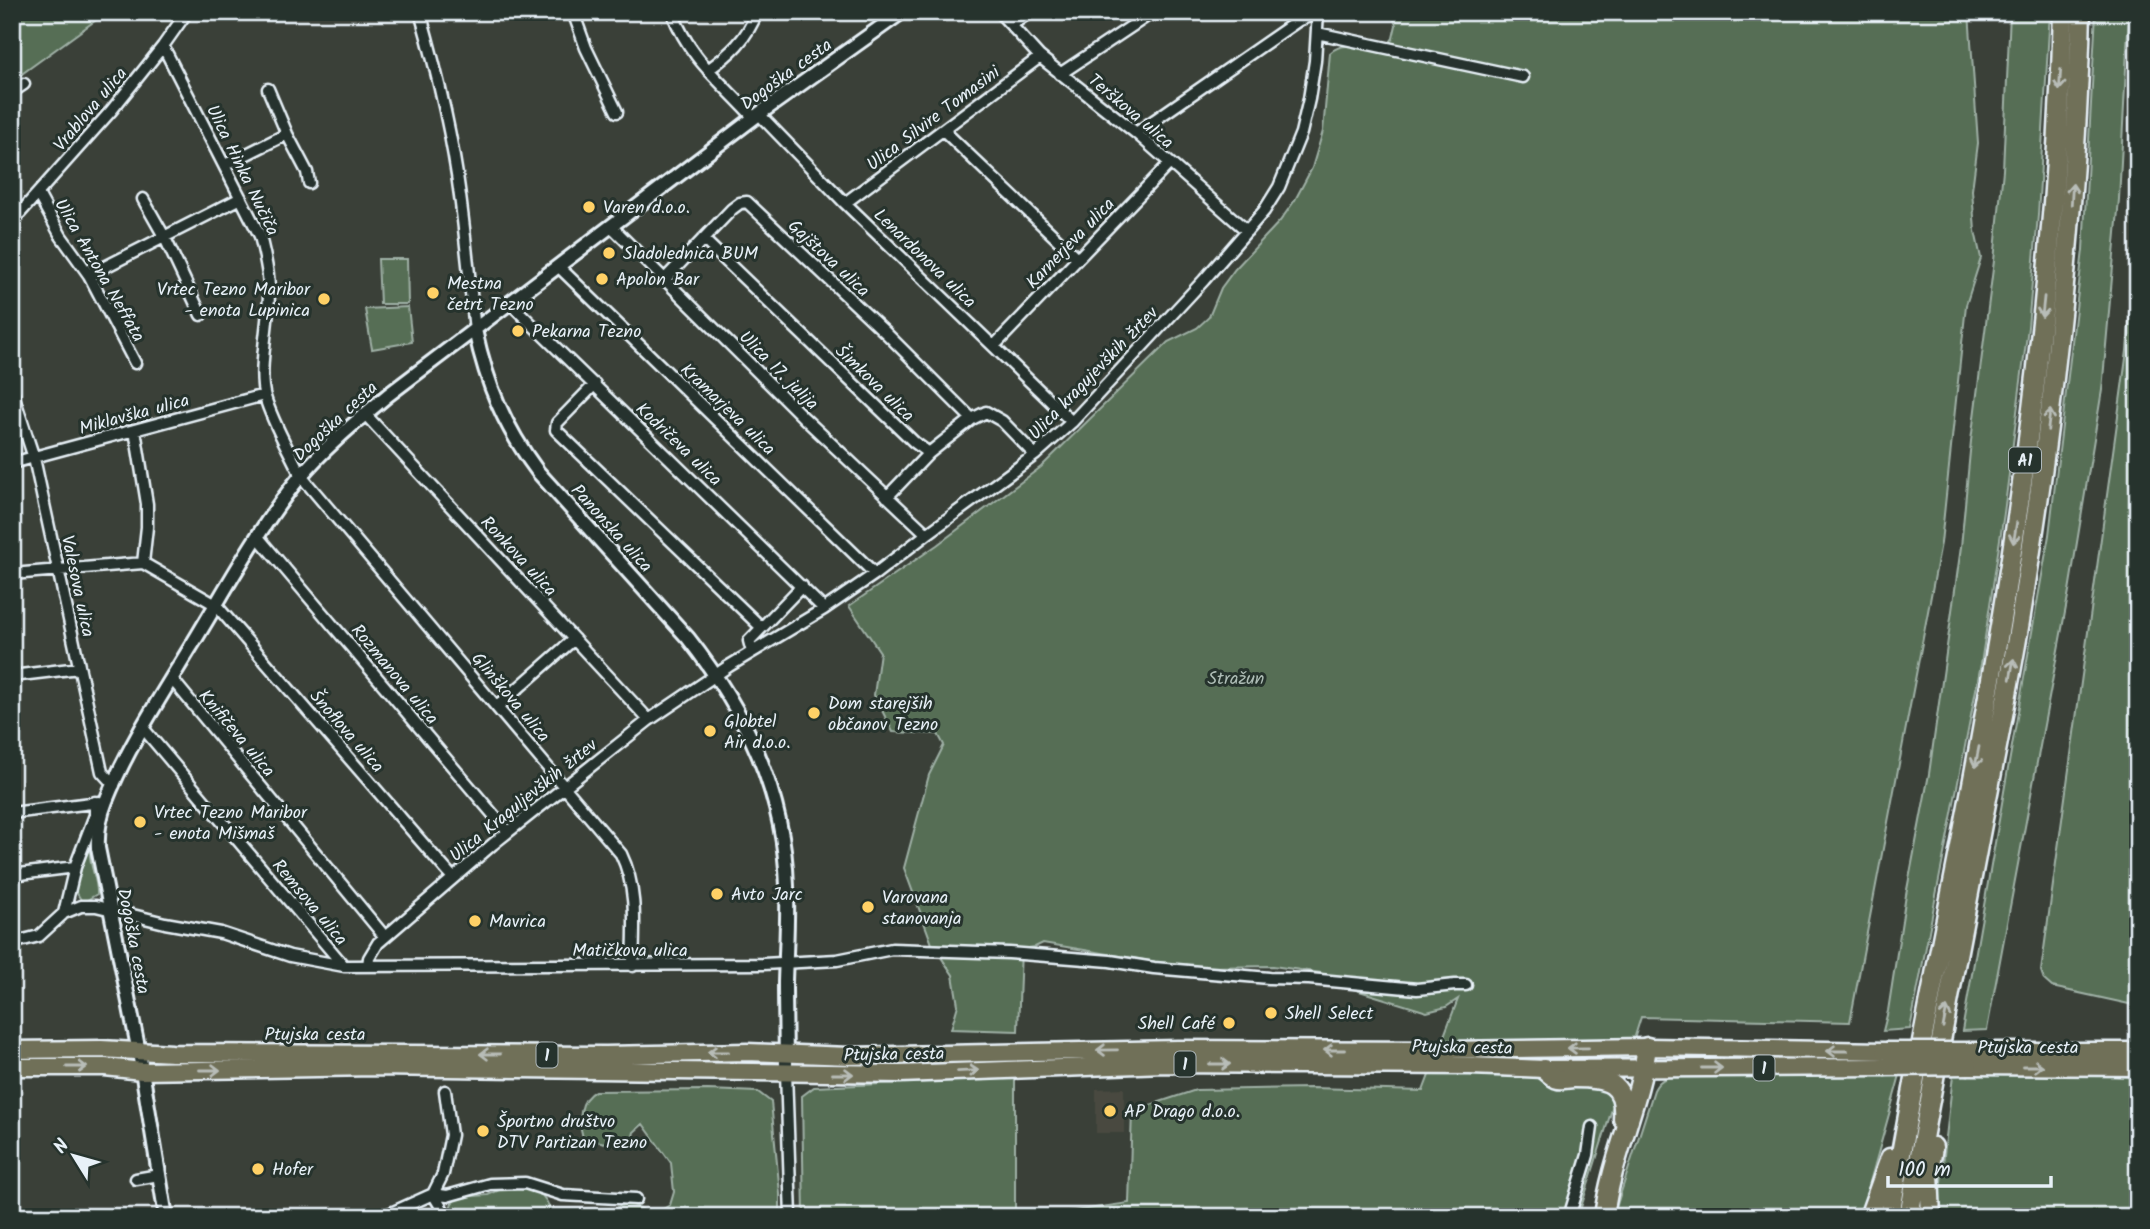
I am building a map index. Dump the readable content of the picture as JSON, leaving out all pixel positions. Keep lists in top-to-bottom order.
{
  "streets": {
    "highway": ["A1"],
    "main road": ["Ptujska cesta", "1"],
    "street": [
      "Dogoška cesta",
      "Vrablova ulica",
      "Terškova ulica",
      "Ulica Silvire Tomasini",
      "Ulica Hinka Nučiča",
      "Karnerjeva ulica",
      "Gajštova ulica",
      "Lenardonova ulica",
      "Ulica Antona Neffata",
      "Ulica 17. julija",
      "Ulica kragujevških žrtev",
      "Šimkova ulica",
      "Kramarjeva ulica",
      "Miklavška ulica",
      "Kodričeva ulica",
      "Panonska ulica",
      "Ronkova ulica",
      "Valesova ulica",
      "Rozmanova ulica",
      "Glinškova ulica",
      "Šnoflova ulica",
      "Knifičeva ulica",
      "Ulica Kraguljevških žrtev",
      "Remsova ulica",
      "Matičkova ulica"
    ]
  },
  "crossings": [
    ["Dogoška cesta", "Ulica Hinka Nučiča"],
    ["Dogoška cesta", "Lenardonova ulica"],
    ["Dogoška cesta", "Ulica 17. julija"],
    ["Dogoška cesta", "Kramarjeva ulica"],
    ["Dogoška cesta", "Kodričeva ulica"],
    ["Dogoška cesta", "Panonska ulica"],
    ["Dogoška cesta", "Ronkova ulica"],
    ["Dogoška cesta", "Valesova ulica"],
    ["Dogoška cesta", "Rozmanova ulica"],
    ["Dogoška cesta", "Glinškova ulica"],
    ["Dogoška cesta", "Šnoflova ulica"],
    ["Dogoška cesta", "Knifičeva ulica"],
    ["Dogoška cesta", "Remsova ulica"],
    ["Dogoška cesta", "Matičkova ulica"],
    ["Dogoška cesta", "Ptujska cesta"],
    ["Vrablova ulica", "Ulica Hinka Nučiča"],
    ["Vrablova ulica", "Ulica Antona Neffata"],
    ["Terškova ulica", "Ulica Silvire Tomasini"],
    ["Terškova ulica", "Karnerjeva ulica"],
    ["Terškova ulica", "Ulica kragujevških žrtev"],
    ["Ulica Silvire Tomasini", "Lenardonova ulica"],
    ["Ulica Hinka Nučiča", "Miklavška ulica"],
    ["Ulica Hinka Nučiča", "Glinškova ulica"],
    ["Karnerjeva ulica", "Lenardonova ulica"],
    ["Gajštova ulica", "Ulica 17. julija"],
    ["Gajštova ulica", "Šimkova ulica"],
    ["Lenardonova ulica", "Ulica kragujevških žrtev"],
    ["Ulica 17. julija", "Ulica kragujevških žrtev"],
    ["Ulica kragujevških žrtev", "Kramarjeva ulica"],
    ["Ulica kragujevških žrtev", "Kodričeva ulica"],
    ["Ulica kragujevških žrtev", "Panonska ulica"],
    ["Ulica kragujevških žrtev", "Ulica Kraguljevških žrtev"],
    ["Miklavška ulica", "Valesova ulica"],
    ["Panonska ulica", "Ulica Kraguljevških žrtev"],
    ["Panonska ulica", "Matičkova ulica"],
    ["Panonska ulica", "Ptujska cesta"],
    ["Ronkova ulica", "Ulica Kraguljevških žrtev"],
    ["Rozmanova ulica", "Ulica Kraguljevških žrtev"],
    ["Glinškova ulica", "Ulica Kraguljevških žrtev"],
    ["Glinškova ulica", "Matičkova ulica"],
    ["Šnoflova ulica", "Ulica Kraguljevških žrtev"],
    ["Knifičeva ulica", "Ulica Kraguljevških žrtev"],
    ["Ulica Kraguljevških žrtev", "Matičkova ulica"],
    ["Remsova ulica", "Matičkova ulica"]
  ],
  "parks": ["Stražun"],
  "places": [
    "Varen d.o.o.",
    "Sladolednica BUM",
    "Apolon Bar",
    "Mestna četrt Tezno",
    "Vrtec Tezno Maribor - enota Lupinica",
    "Pekarna Tezno",
    "Dom starejših občanov Tezno",
    "Globtel Air d.o.o.",
    "Vrtec Tezno Maribor - enota Mišmaš",
    "Avto Jarc",
    "Varovana stanovanja",
    "Mavrica",
    "Shell Select",
    "Shell Café",
    "AP Drago d.o.o.",
    "Športno društvo DTV Partizan Tezno",
    "Hofer"
  ],
  "scale_bar": "100 m",
  "north": "top left"
}
